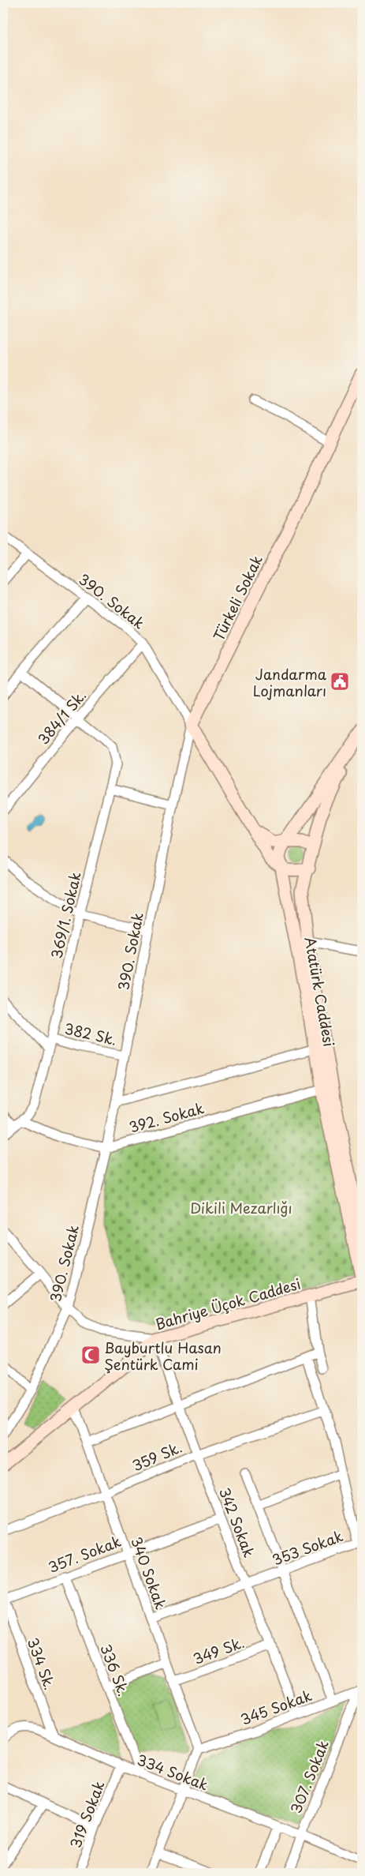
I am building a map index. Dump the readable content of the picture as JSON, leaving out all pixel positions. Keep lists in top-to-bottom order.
{
  "streets": {
    "main road": ["Türkeli Sokak", "Atatürk Caddesi", "Bahriye Üçok Caddesi"],
    "street": [
      "390. Sokak",
      "384/1 Sk.",
      "369/1. Sokak",
      "382 Sk.",
      "392. Sokak",
      "359 Sk.",
      "342 Sokak",
      "353 Sokak",
      "357. Sokak",
      "340 Sokak",
      "349 Sk.",
      "334 Sk.",
      "336 Sk.",
      "345 Sokak",
      "334 Sokak",
      "307. Sokak",
      "319 Sokak"
    ]
  },
  "crossings": [
    ["Türkeli Sokak", "390. Sokak"],
    ["390. Sokak", "384/1 Sk."],
    ["390. Sokak", "382 Sk."],
    ["390. Sokak", "392. Sokak"],
    ["384/1 Sk.", "369/1. Sokak"],
    ["369/1. Sokak", "382 Sk."],
    ["369/1. Sokak", "392. Sokak"],
    ["Atatürk Caddesi", "392. Sokak"],
    ["Atatürk Caddesi", "Bahriye Üçok Caddesi"],
    ["Bahriye Üçok Caddesi", "342 Sokak"],
    ["Bahriye Üçok Caddesi", "340 Sokak"],
    ["359 Sk.", "342 Sokak"],
    ["359 Sk.", "340 Sokak"],
    ["342 Sokak", "353 Sokak"],
    ["342 Sokak", "357. Sokak"],
    ["342 Sokak", "349 Sk."],
    ["342 Sokak", "345 Sokak"],
    ["353 Sokak", "340 Sokak"],
    ["357. Sokak", "340 Sokak"],
    ["357. Sokak", "334 Sk."],
    ["357. Sokak", "336 Sk."],
    ["340 Sokak", "349 Sk."],
    ["340 Sokak", "345 Sokak"],
    ["334 Sk.", "334 Sokak"],
    ["336 Sk.", "334 Sokak"],
    ["345 Sokak", "307. Sokak"],
    ["334 Sokak", "307. Sokak"],
    ["334 Sokak", "319 Sokak"]
  ],
  "parks": ["Dikili Mezarlığı"],
  "places": {
    "public building": ["Jandarma Lojmanları"],
    "mosque": ["Bayburtlu Hasan Şentürk Cami"]
  }
}
